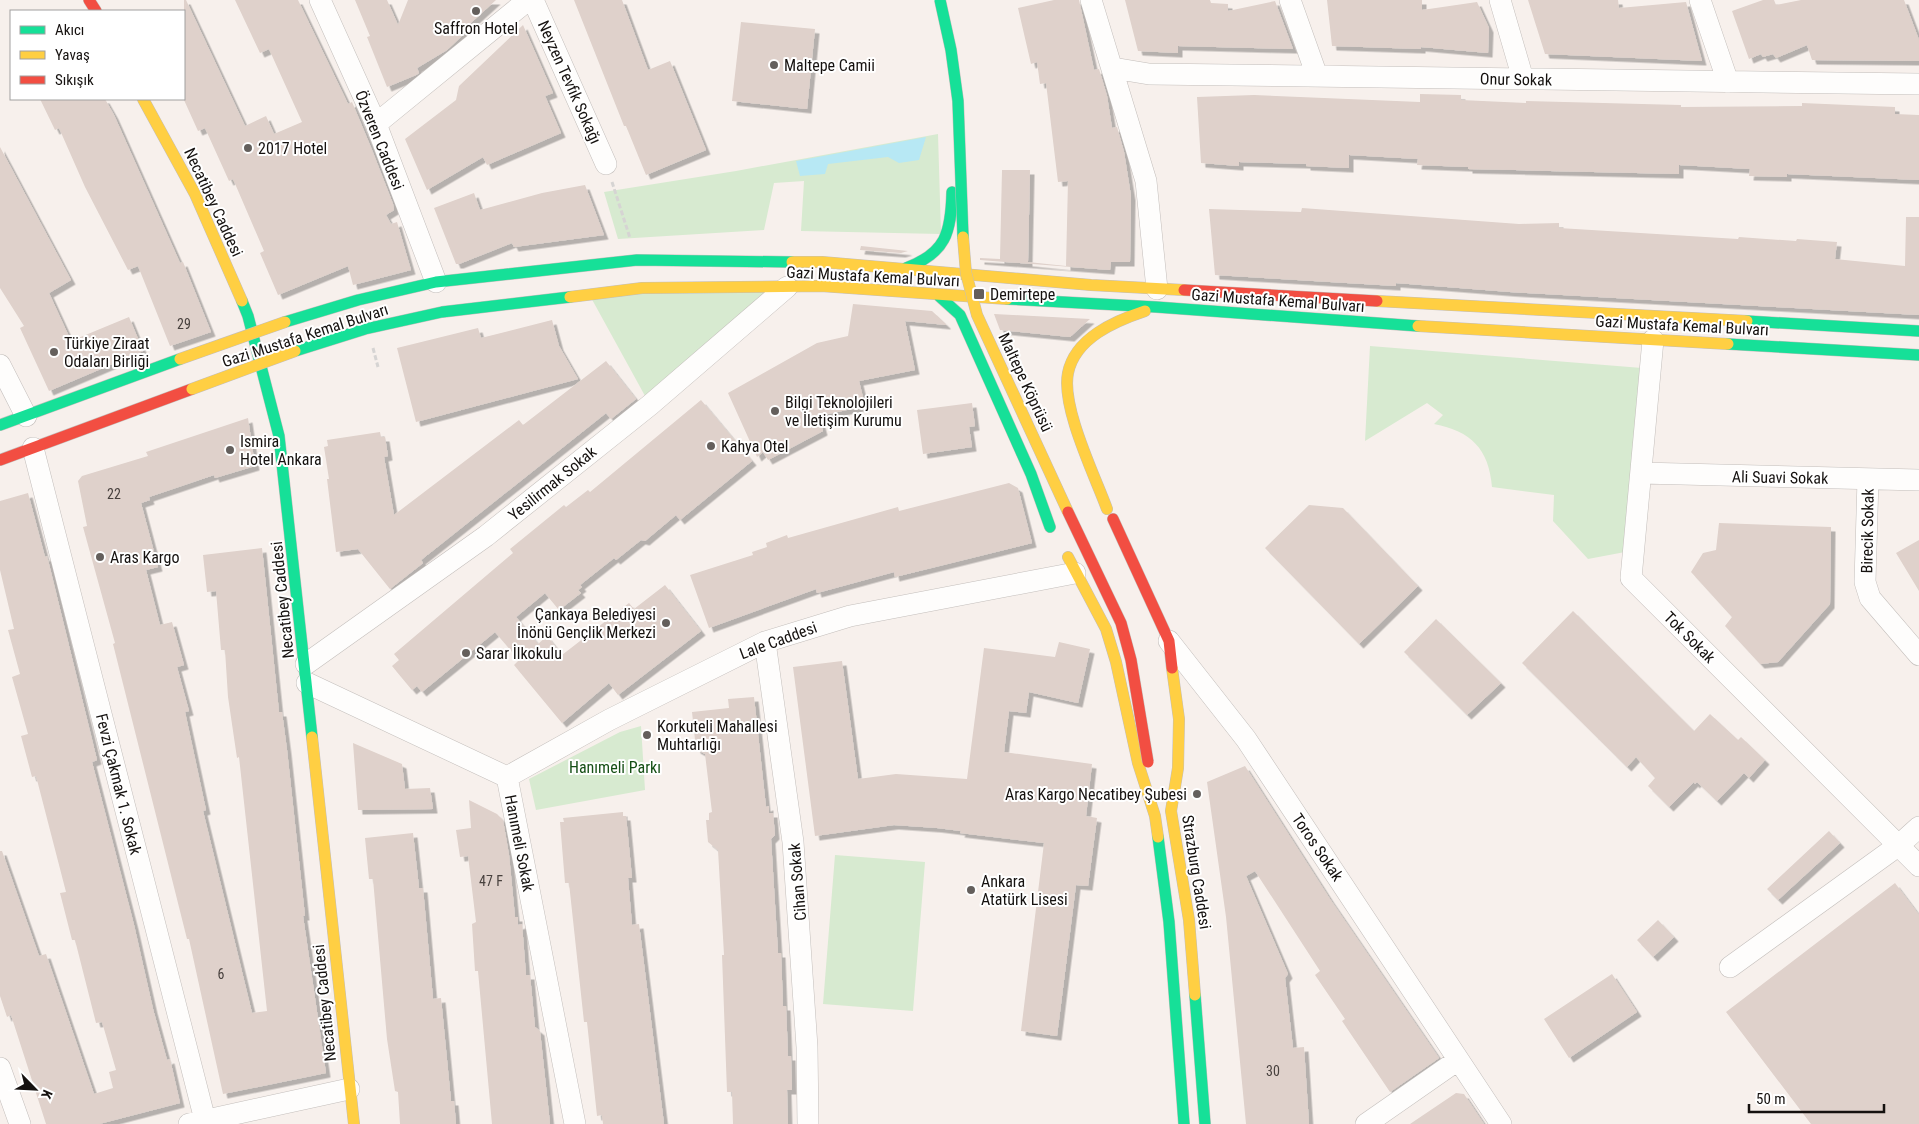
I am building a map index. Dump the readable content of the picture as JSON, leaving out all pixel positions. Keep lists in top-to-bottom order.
{
  "streets": {
    "main road": [
      "Necatibey Caddesi",
      "Gazi Mustafa Kemal Bulvarı",
      "Maltepe Köprüsü",
      "Strazburg Caddesi"
    ],
    "street": [
      "Onur Sokak",
      "Neyzen Tevfik Sokağı",
      "Özveren Caddesi",
      "Ali Suavi Sokak",
      "Yesilirmak Sokak",
      "Birecik Sokak",
      "Tok Sokak",
      "Lale Caddesi",
      "Fevzi Çakmak 1. Sokak",
      "Hanımeli Sokak",
      "Toros Sokak",
      "Cihan Sokak"
    ]
  },
  "crossings": [
    ["Özveren Caddesi", "Gazi Mustafa Kemal Bulvarı"],
    ["Necatibey Caddesi", "Yesilirmak Sokak"],
    ["Necatibey Caddesi", "Hanımeli Sokak"],
    ["Gazi Mustafa Kemal Bulvarı", "Yesilirmak Sokak"],
    ["Gazi Mustafa Kemal Bulvarı", "Tok Sokak"],
    ["Gazi Mustafa Kemal Bulvarı", "Fevzi Çakmak 1. Sokak"],
    ["Maltepe Köprüsü", "Strazburg Caddesi"],
    ["Ali Suavi Sokak", "Birecik Sokak"],
    ["Ali Suavi Sokak", "Tok Sokak"],
    ["Yesilirmak Sokak", "Hanımeli Sokak"],
    ["Lale Caddesi", "Hanımeli Sokak"],
    ["Lale Caddesi", "Strazburg Caddesi"],
    ["Lale Caddesi", "Cihan Sokak"],
    ["Toros Sokak", "Strazburg Caddesi"]
  ],
  "parks": ["Hanımeli Parkı"],
  "places": {
    "other": [
      "Saffron Hotel",
      "Maltepe Camii",
      "2017 Hotel",
      "Türkiye Ziraat Odaları Birliği",
      "Bilgi Teknolojileri ve İletişim Kurumu",
      "Kahya Otel",
      "Ismira Hotel Ankara",
      "Aras Kargo",
      "Çankaya Belediyesi İnönü Gençlik Merkezi",
      "Sarar İlkokulu",
      "Korkuteli Mahallesi Muhtarlığı",
      "Aras Kargo Necatibey Şubesi",
      "Ankara Atatürk Lisesi"
    ],
    "transit": ["Demirtepe"]
  },
  "house_numbers": [
    "29",
    "22",
    "47 F",
    "6",
    "30"
  ],
  "legend": ["Akıcı", "Yavaş", "Sıkışık"],
  "scale_bar": "50 m",
  "north": "bottom right"
}
